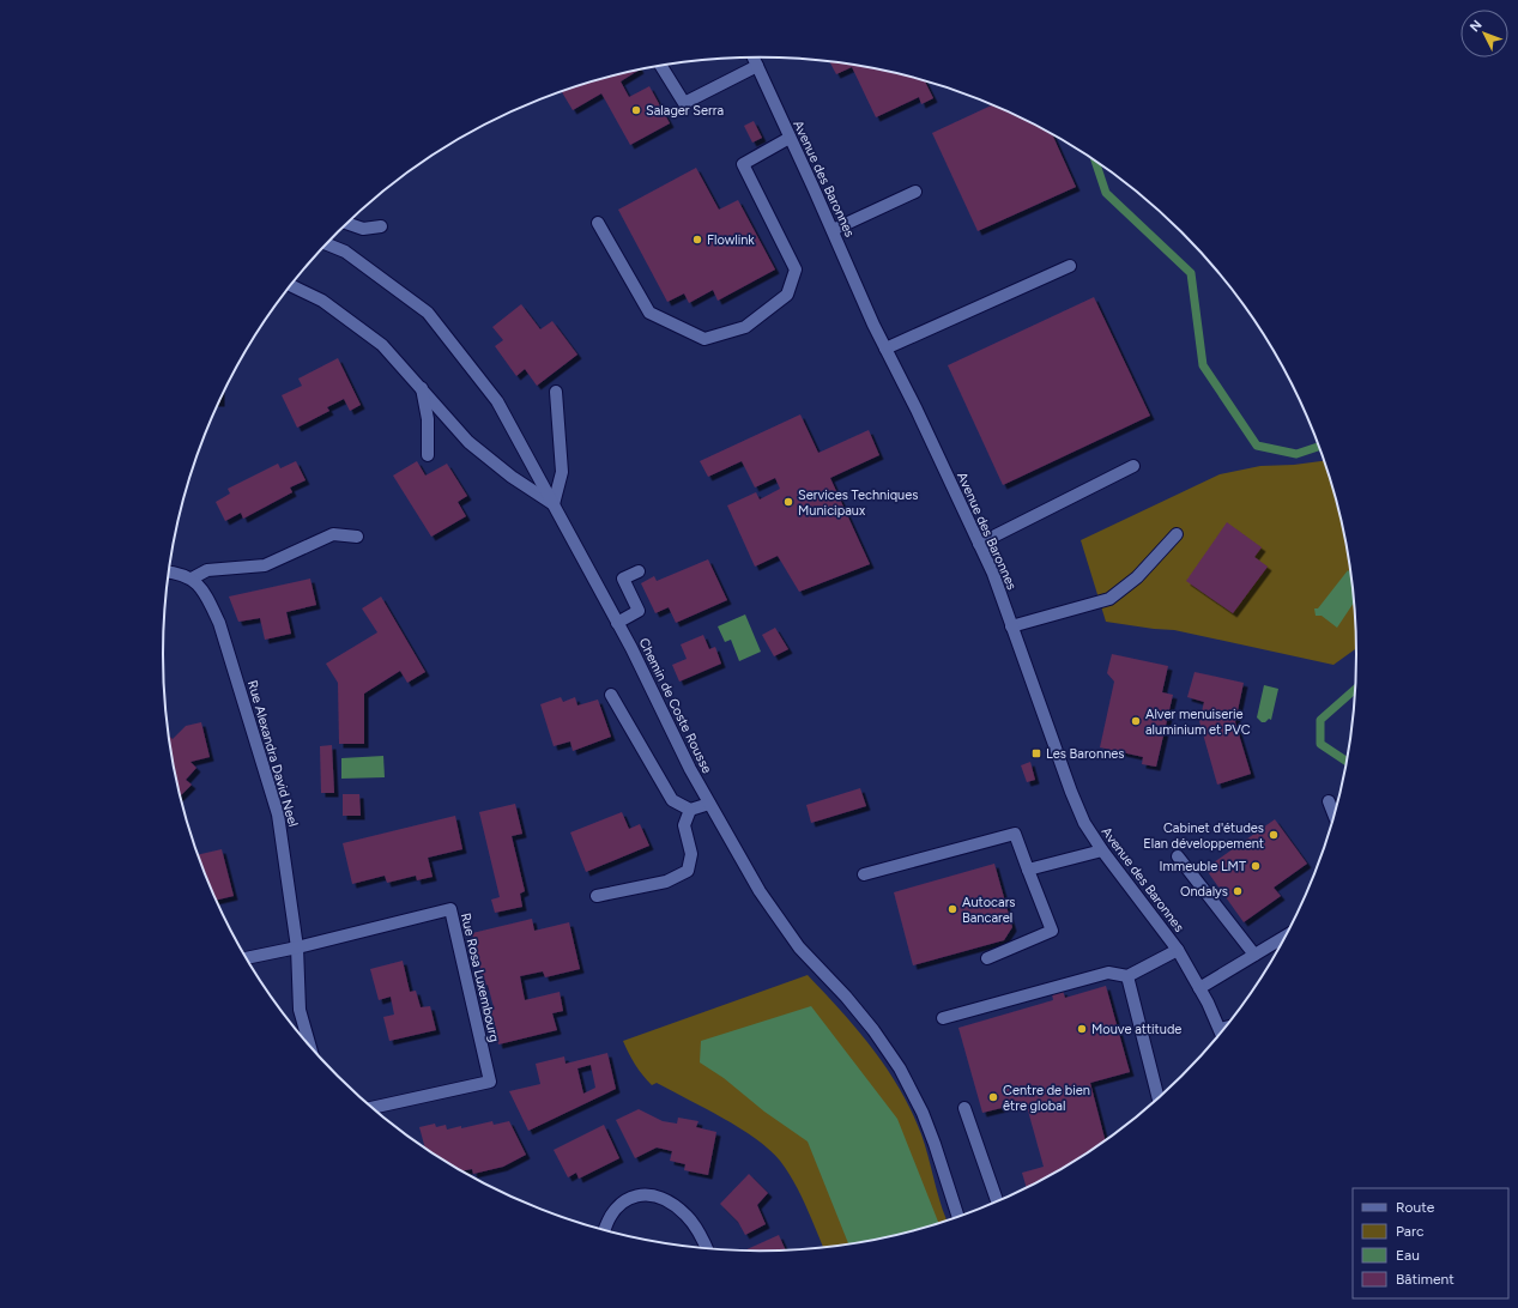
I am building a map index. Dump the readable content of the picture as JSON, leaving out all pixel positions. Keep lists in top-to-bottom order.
{
  "streets": {
    "street": [
      "Avenue des Baronnes",
      "Chemin de Coste Rousse",
      "Rue Alexandra David Neel",
      "Rue Rosa Luxembourg"
    ]
  },
  "crossings": [
    ["Rue Alexandra David Neel", "Rue Rosa Luxembourg"]
  ],
  "places": {
    "other": [
      "Salager Serra",
      "Flowlink",
      "Services Techniques Municipaux",
      "Alver menuiserie aluminium et PVC",
      "Cabinet d'études Elan développement",
      "Immeuble LMT",
      "Ondalys",
      "Autocars Bancarel",
      "Mouve attitude",
      "Centre de bien être global"
    ],
    "transit": ["Les Baronnes"]
  },
  "legend": [
    "Route",
    "Parc",
    "Eau",
    "Bâtiment"
  ],
  "north": "top left"
}
